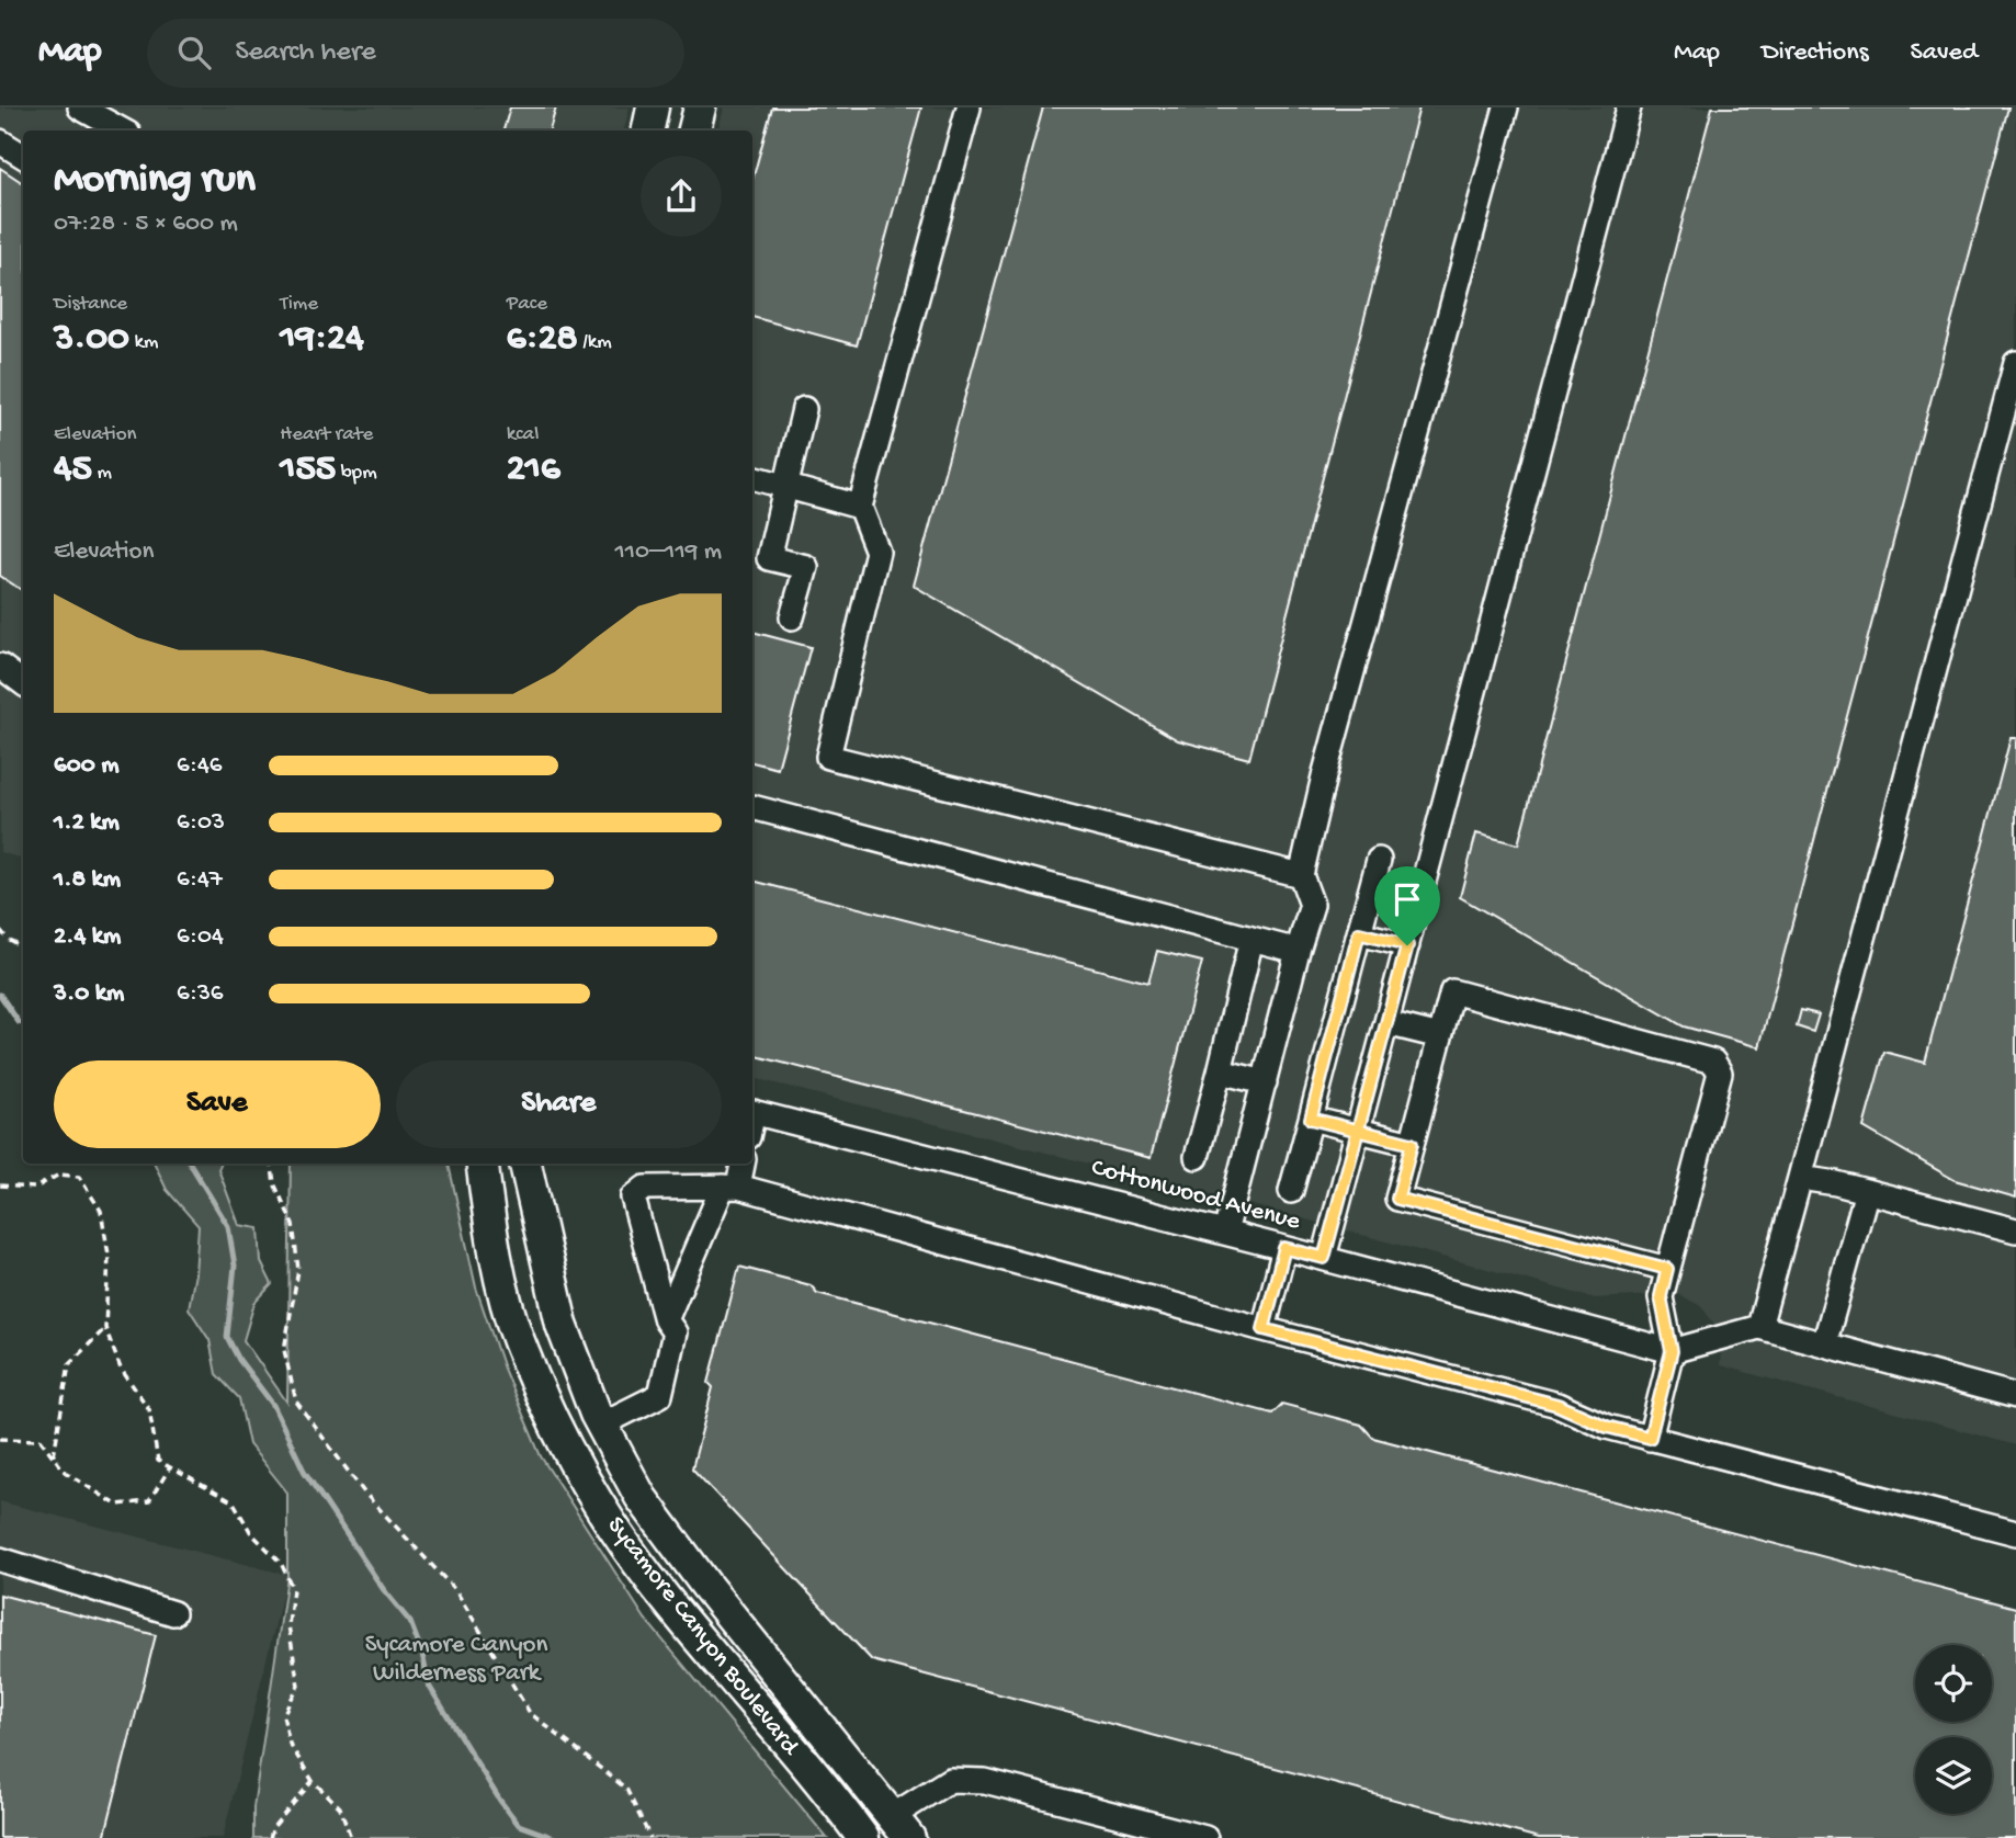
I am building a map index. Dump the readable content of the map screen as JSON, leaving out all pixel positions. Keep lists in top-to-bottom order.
{
  "streets": {
    "main road": ["Sycamore Canyon Boulevard"],
    "street": ["Cottonwood Avenue"]
  },
  "parks": ["Sycamore Canyon Wilderness Park"],
  "page": {
    "header": "Map",
    "search": "Search here",
    "nav": ["Map", "Directions", "Saved"],
    "heading": ["Morning run", "07:28 · 5 × 600 m"],
    "stats": [
      ["Distance", "3.00 km"],
      ["Time", "19:24"],
      ["Pace", "6:28 /km"],
      ["Elevation", "45 m"],
      ["Heart rate", "155 bpm"],
      ["kcal", "216"]
    ],
    "chart": ["Elevation", "110–119 m"],
    "list": [
      {
        "name": "600 m",
        "note": "6:46"
      },
      {
        "name": "1.2 km",
        "note": "6:03"
      },
      {
        "name": "1.8 km",
        "note": "6:47"
      },
      {
        "name": "2.4 km",
        "note": "6:04"
      },
      {
        "name": "3.0 km",
        "note": "6:36"
      }
    ],
    "buttons": ["Save", "Share"]
  }
}
